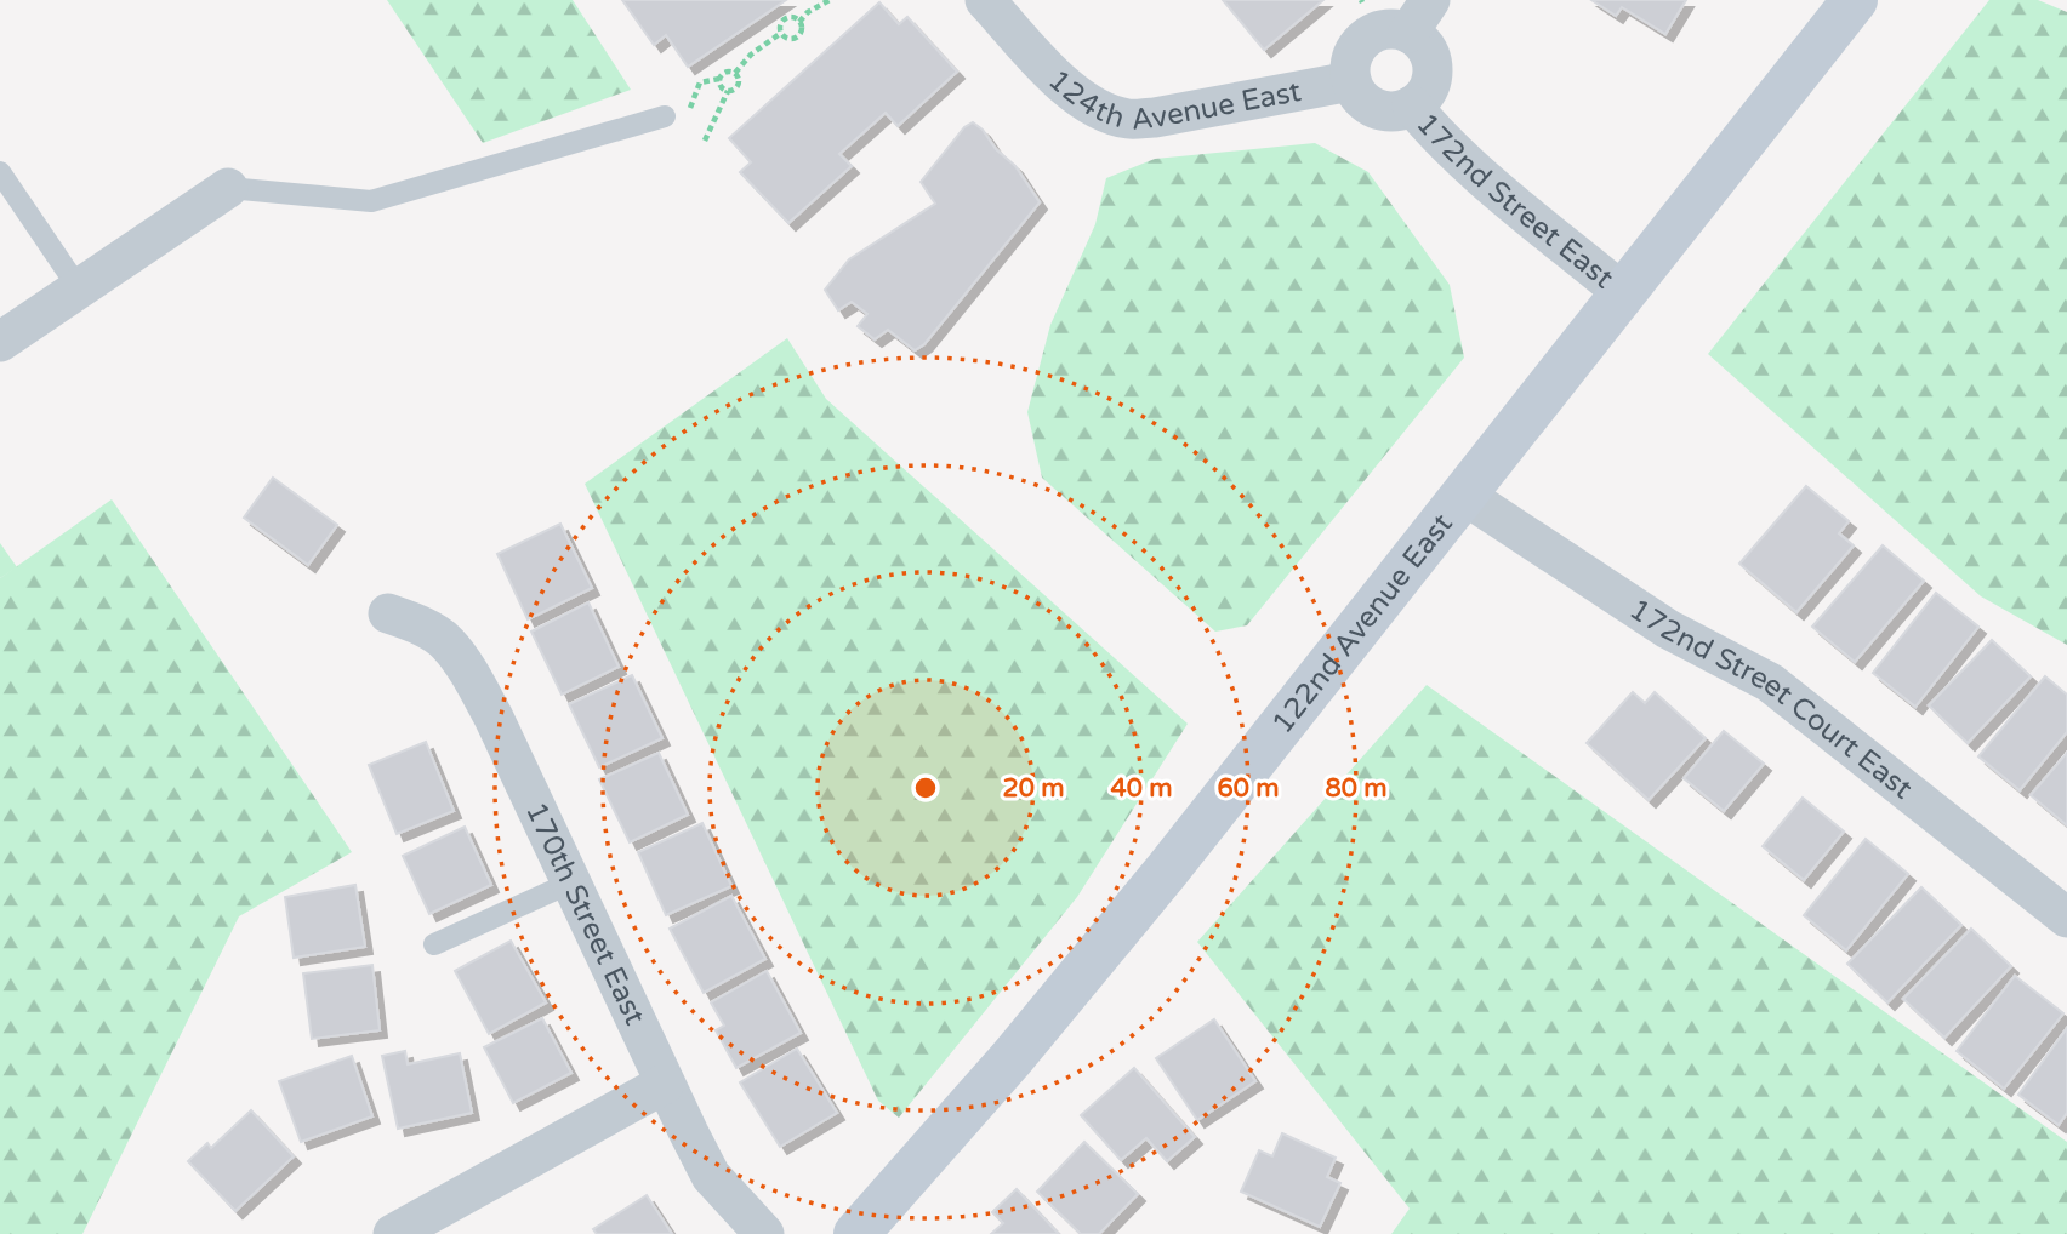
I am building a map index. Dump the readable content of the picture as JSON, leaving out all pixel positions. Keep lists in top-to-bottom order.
{
  "streets": {
    "main road": ["122nd Avenue East"],
    "street": [
      "124th Avenue East",
      "172nd Street East",
      "172nd Street Court East",
      "170th Street East"
    ]
  },
  "crossings": [
    ["124th Avenue East", "172nd Street East"],
    ["172nd Street East", "122nd Avenue East"],
    ["122nd Avenue East", "172nd Street Court East"]
  ],
  "rings": [
    "20 m",
    "40 m",
    "60 m",
    "80 m"
  ]
}
